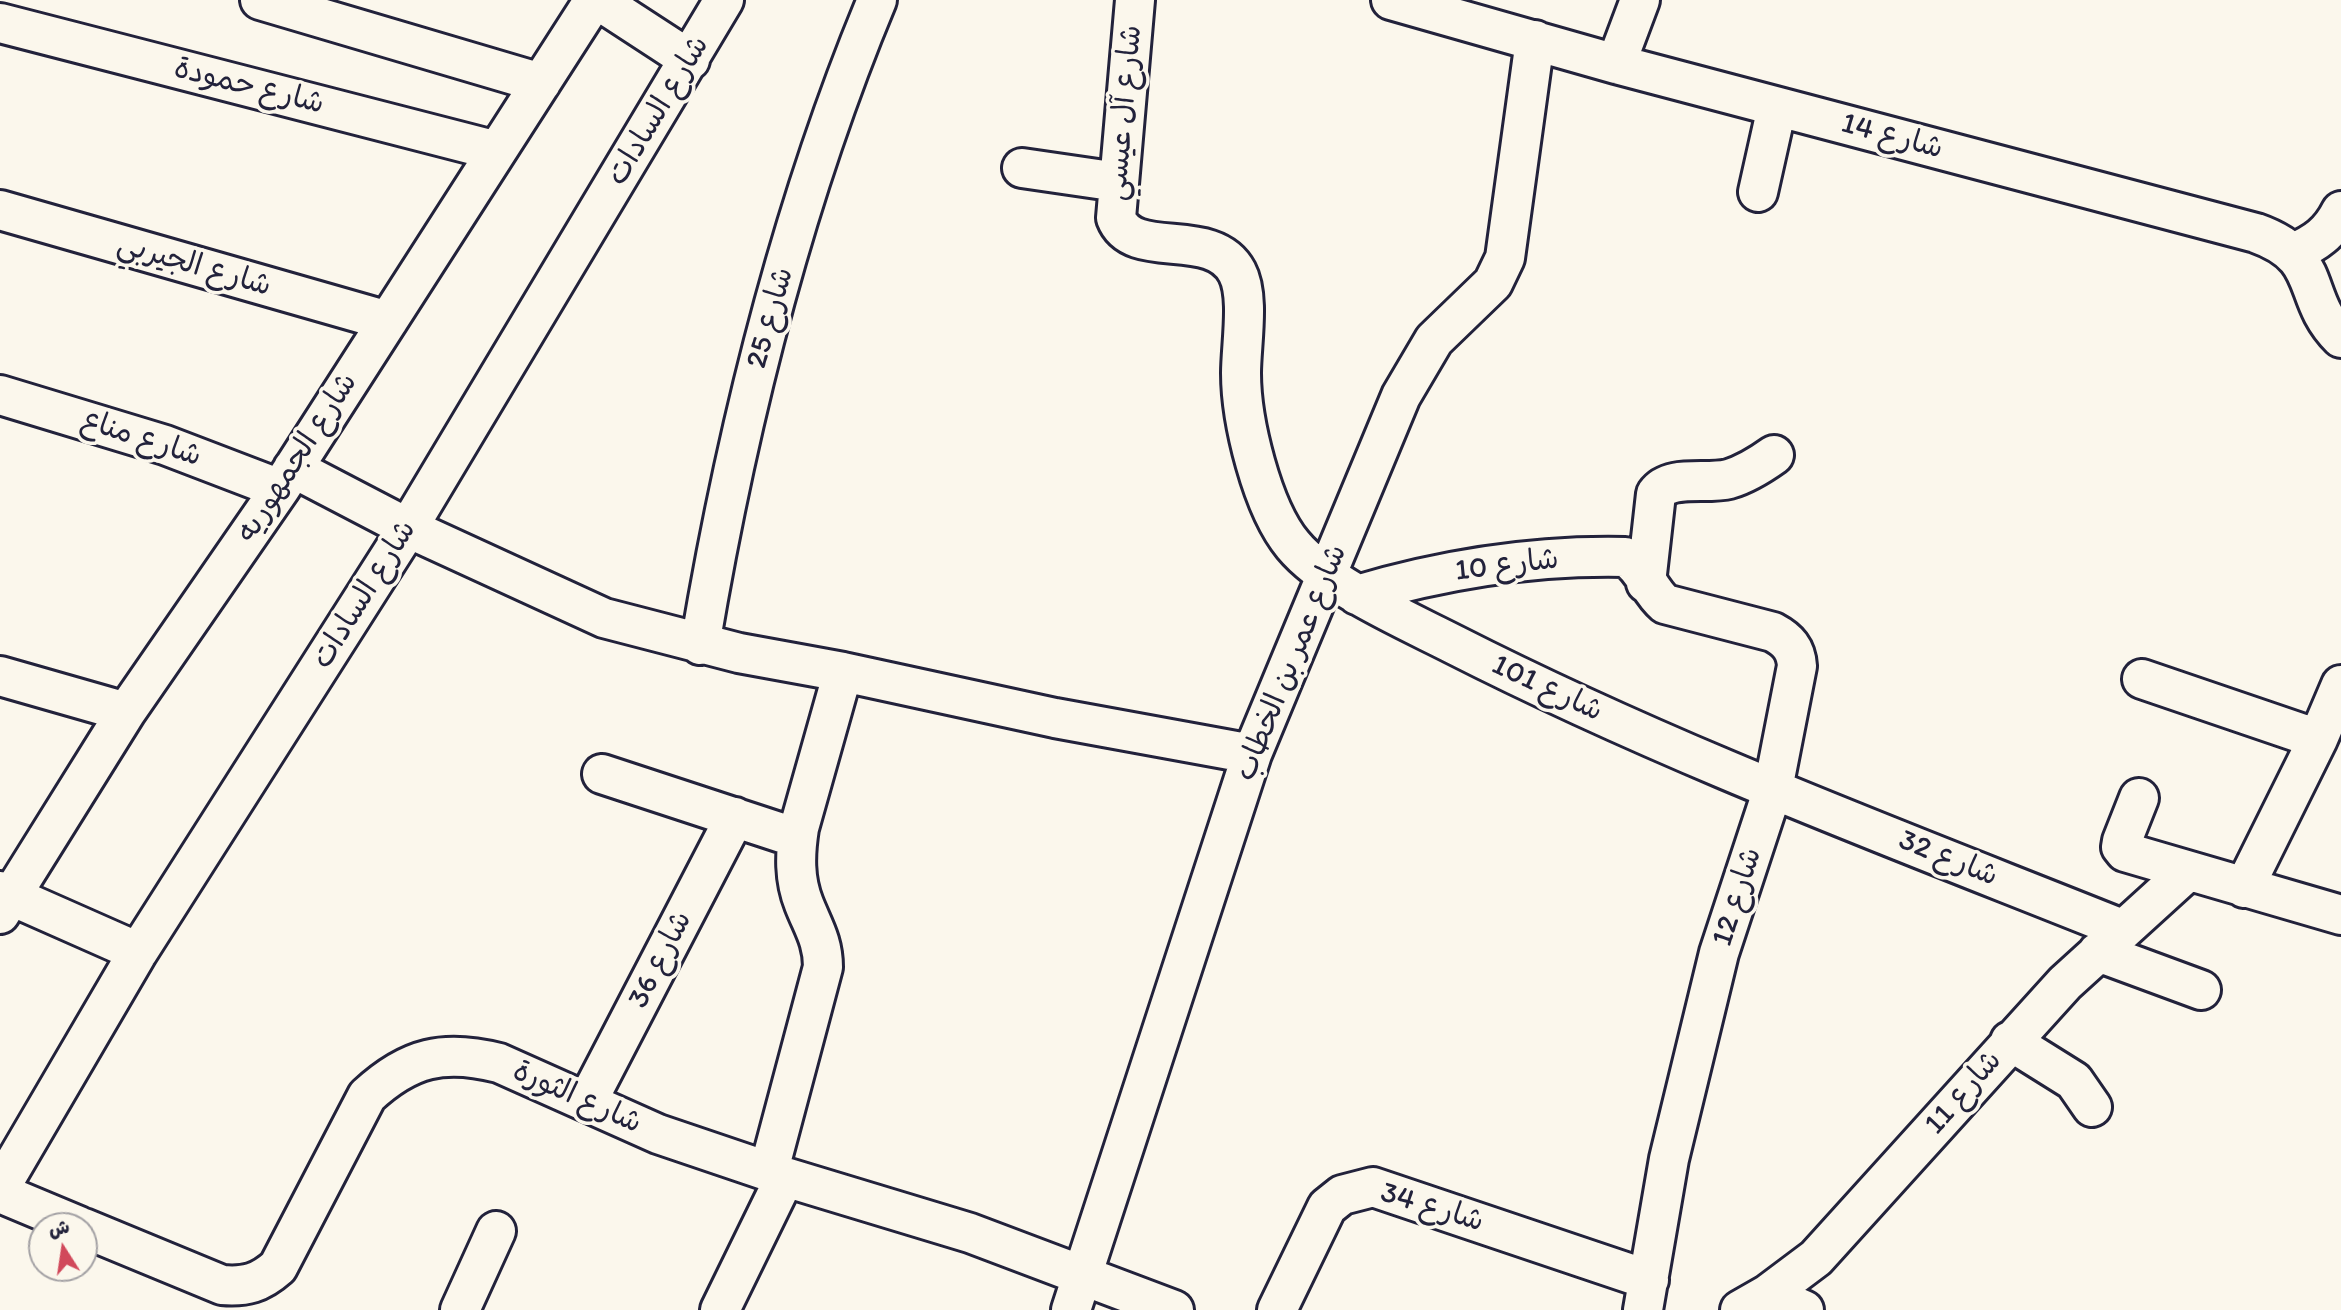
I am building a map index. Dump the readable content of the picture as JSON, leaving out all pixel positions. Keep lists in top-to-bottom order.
{
  "streets": {
    "street": [
      "شارع حمودة",
      "شارع السادات",
      "شارع آل عيسي",
      "شارع 14",
      "شارع الجيربي",
      "شارع 25",
      "شارع مناع",
      "شارع الجمهوريه",
      "شارع 10",
      "شارع عمر بن الخطاب",
      "شارع 101",
      "شارع 32",
      "شارع 12",
      "شارع 36",
      "شارع 11",
      "شارع الثورة",
      "شارع 34"
    ]
  },
  "crossings": [
    ["شارع حمودة", "شارع الجمهوريه"],
    ["شارع السادات", "شارع مناع"],
    ["شارع آل عيسي", "شارع 10"],
    ["شارع آل عيسي", "شارع عمر بن الخطاب"],
    ["شارع آل عيسي", "شارع 101"],
    ["شارع 14", "شارع عمر بن الخطاب"],
    ["شارع الجيربي", "شارع الجمهوريه"],
    ["شارع 25", "شارع مناع"],
    ["شارع مناع", "شارع الجمهوريه"],
    ["شارع مناع", "شارع عمر بن الخطاب"],
    ["شارع 10", "شارع عمر بن الخطاب"],
    ["شارع 10", "شارع 101"],
    ["شارع 10", "شارع 12"],
    ["شارع عمر بن الخطاب", "شارع 101"],
    ["شارع عمر بن الخطاب", "شارع الثورة"],
    ["شارع 101", "شارع 32"],
    ["شارع 101", "شارع 12"],
    ["شارع 32", "شارع 12"],
    ["شارع 32", "شارع 11"],
    ["شارع 12", "شارع 34"],
    ["شارع 36", "شارع الثورة"]
  ],
  "north": "top"
}
